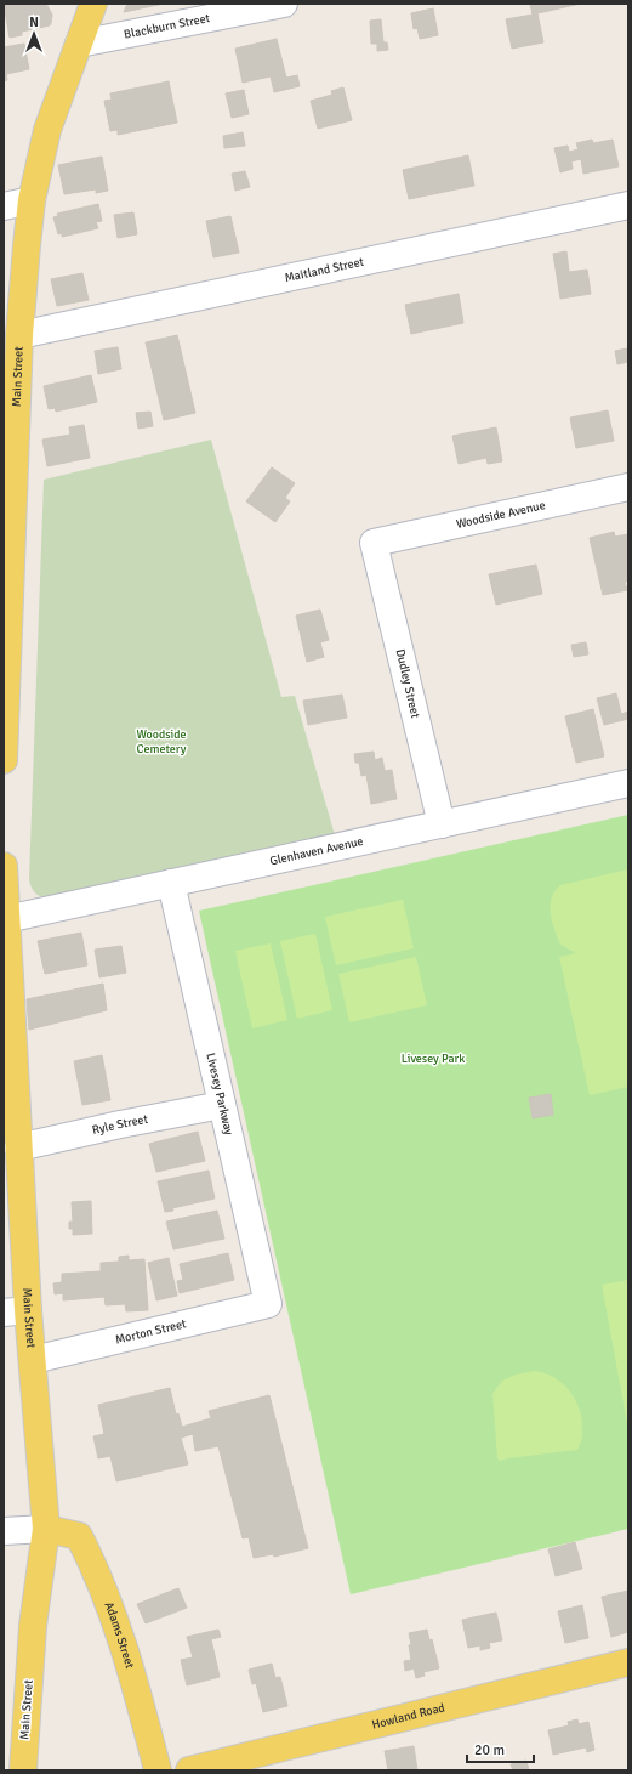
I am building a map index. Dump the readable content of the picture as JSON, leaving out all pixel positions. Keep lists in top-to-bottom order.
{
  "streets": {
    "main road": ["Main Street", "Adams Street", "Howland Road"],
    "street": [
      "Blackburn Street",
      "Maitland Street",
      "Woodside Avenue",
      "Dudley Street",
      "Glenhaven Avenue",
      "Livesey Parkway",
      "Ryle Street",
      "Morton Street"
    ]
  },
  "crossings": [
    ["Blackburn Street", "Main Street"],
    ["Maitland Street", "Main Street"],
    ["Main Street", "Glenhaven Avenue"],
    ["Main Street", "Ryle Street"],
    ["Main Street", "Morton Street"],
    ["Main Street", "Adams Street"],
    ["Woodside Avenue", "Dudley Street"],
    ["Dudley Street", "Glenhaven Avenue"],
    ["Glenhaven Avenue", "Livesey Parkway"],
    ["Livesey Parkway", "Ryle Street"],
    ["Livesey Parkway", "Morton Street"]
  ],
  "parks": ["Woodside Cemetery", "Livesey Park"],
  "scale_bar": "20 m",
  "north": "top"
}
